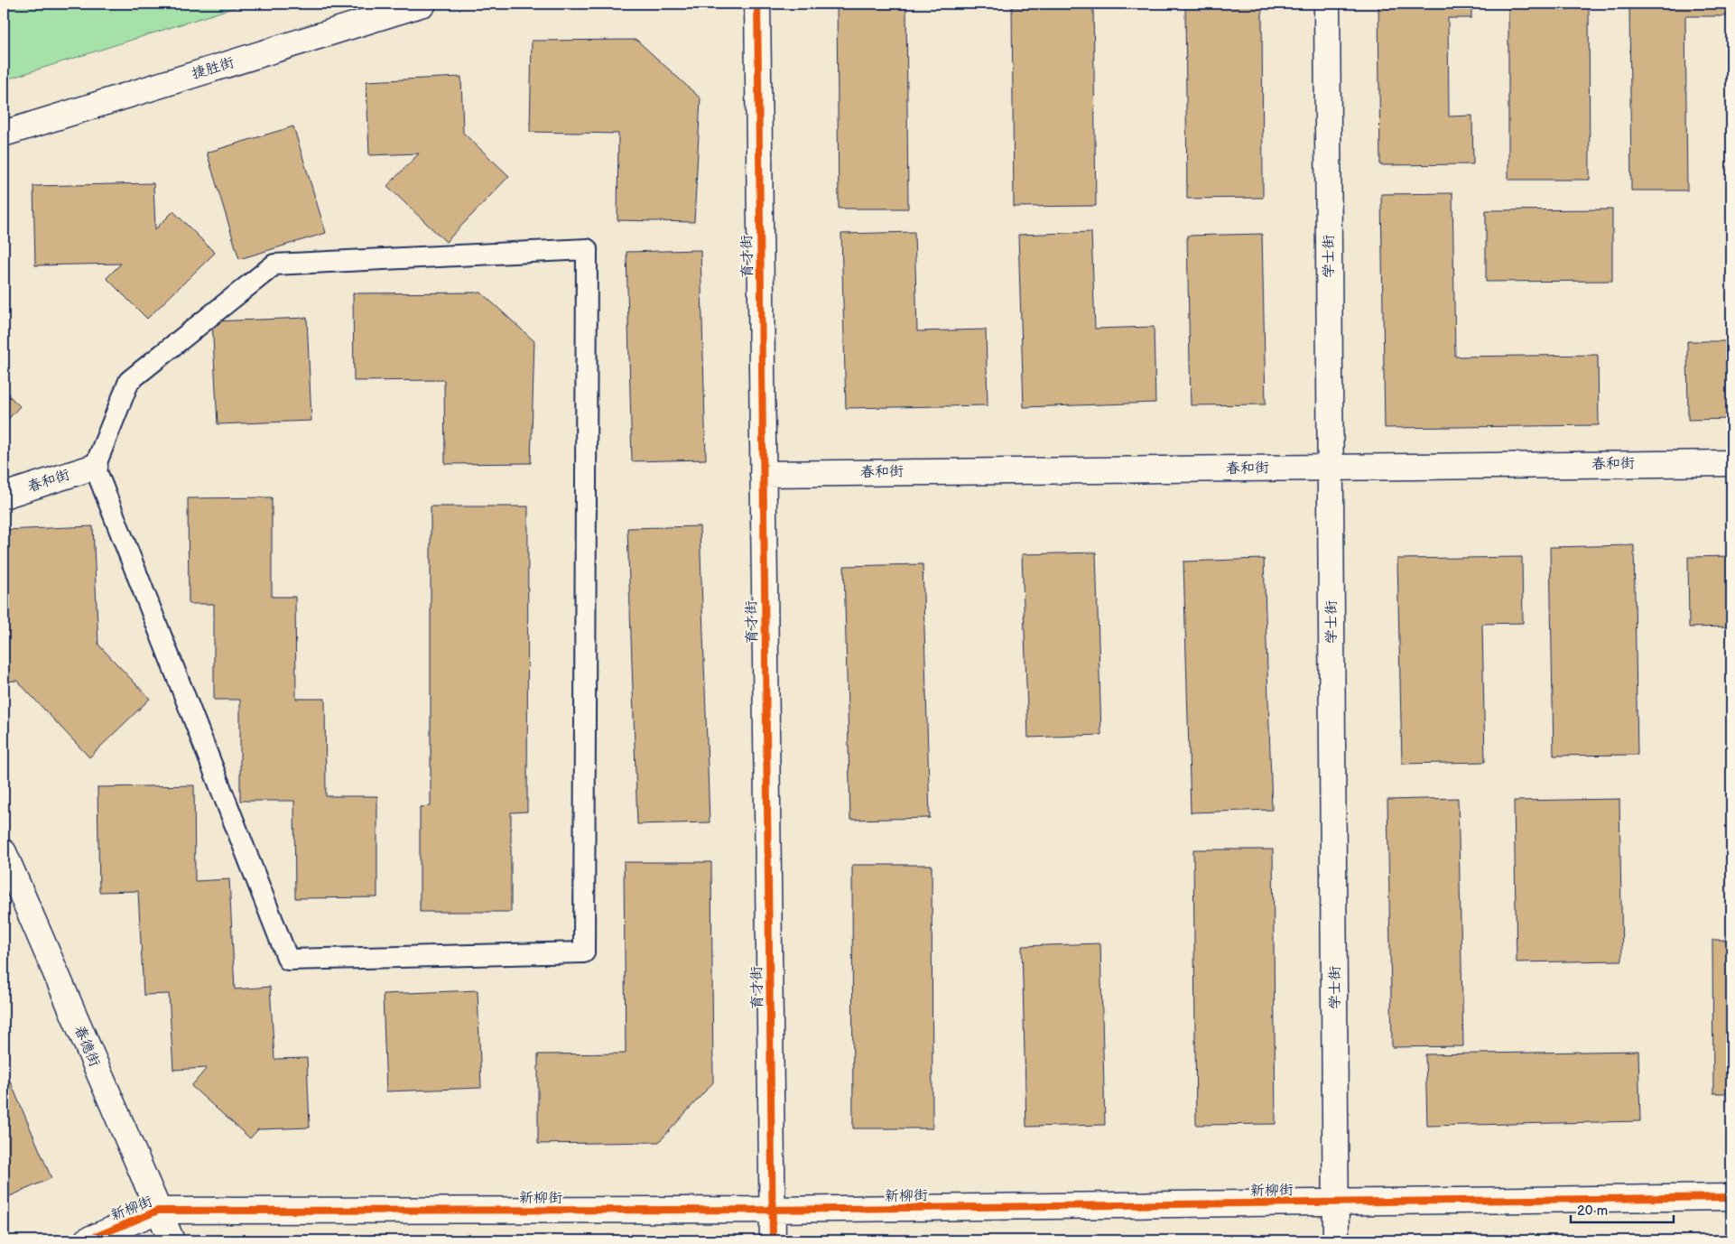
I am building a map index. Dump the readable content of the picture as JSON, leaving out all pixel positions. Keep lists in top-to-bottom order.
{
  "streets": {
    "street": [
      "捷胜街",
      "育才街",
      "学士街",
      "春和街",
      "春德街",
      "新柳街"
    ]
  },
  "crossings": [
    ["育才街", "春和街"],
    ["育才街", "新柳街"],
    ["学士街", "春和街"],
    ["学士街", "新柳街"],
    ["春德街", "新柳街"]
  ],
  "scale_bar": "20 m"
}
